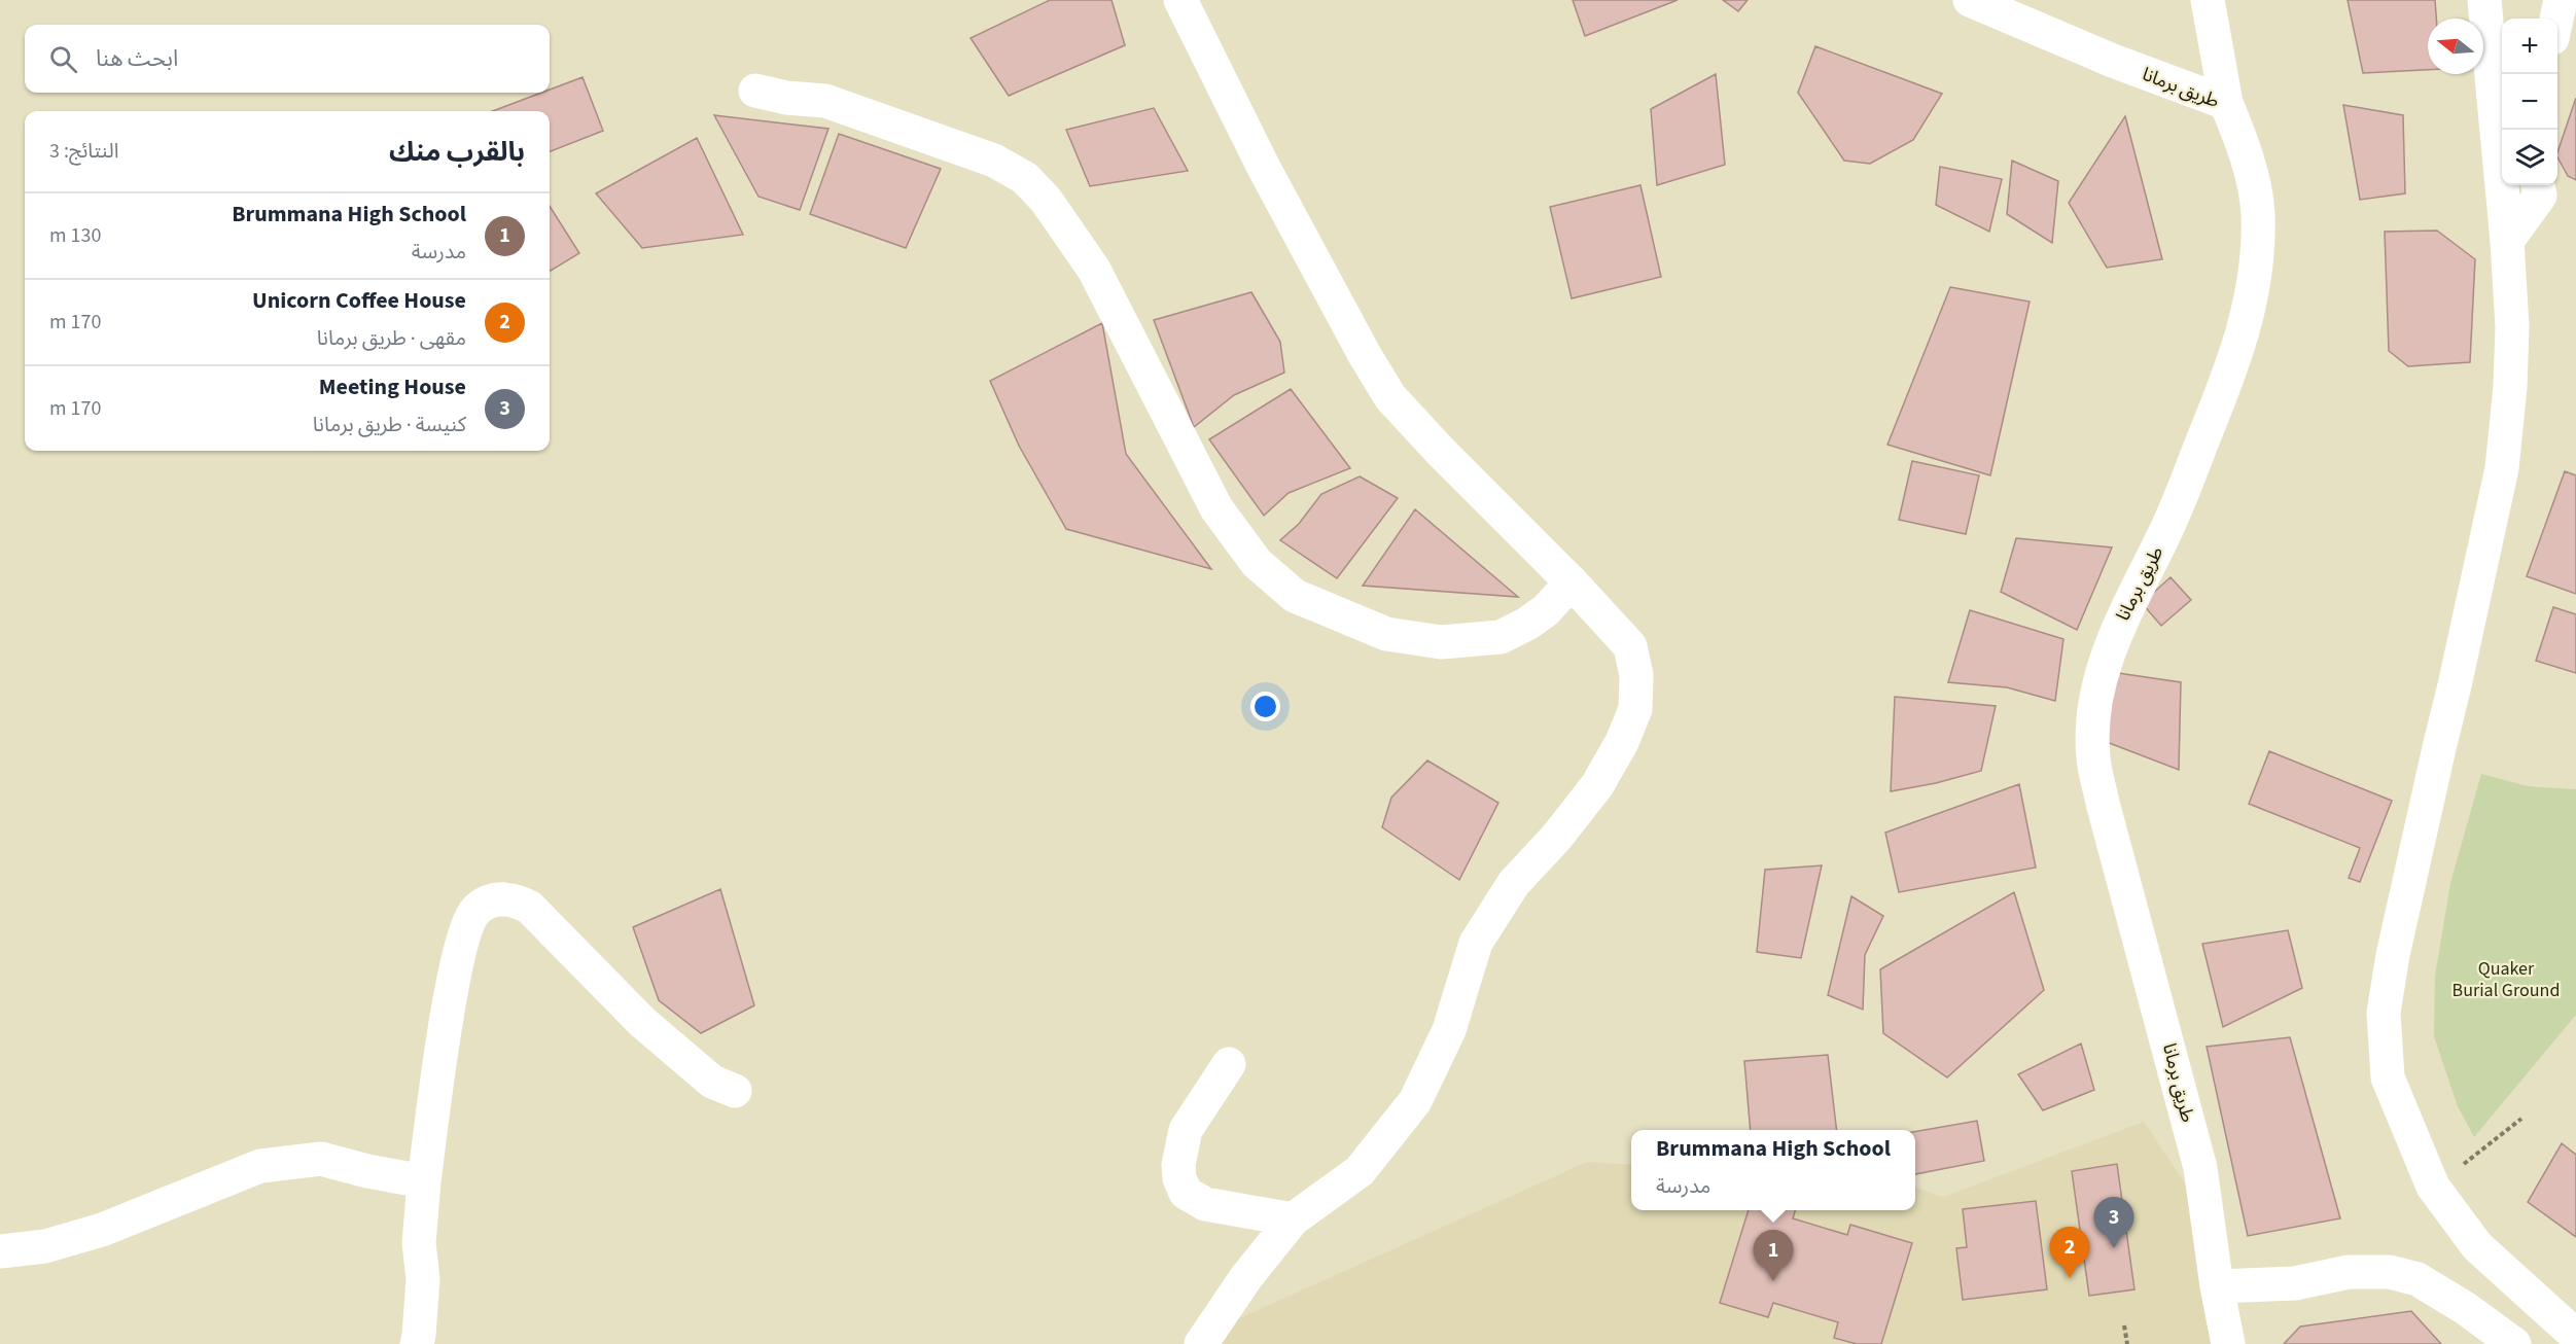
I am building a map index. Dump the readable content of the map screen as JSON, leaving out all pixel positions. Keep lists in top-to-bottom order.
{
  "streets": {
    "street": ["طريق برمانا"]
  },
  "parks": ["Quaker Burial Ground"],
  "north": "left",
  "page": {
    "map_buttons": ["+", "−"],
    "search": "ابحث هنا",
    "heading": ["بالقرب منك", "النتائج: 3"],
    "list": [
      {
        "mark": "1",
        "name": "Brummana High School",
        "note": "مدرسة",
        "value": "130 m"
      },
      {
        "mark": "2",
        "name": "Unicorn Coffee House",
        "note": "مقهى · طريق برمانا",
        "value": "170 m"
      },
      {
        "mark": "3",
        "name": "Meeting House",
        "note": "كنيسة · طريق برمانا",
        "value": "170 m"
      }
    ],
    "popup": ["Brummana High School", "مدرسة"],
    "pins": ["3", "2", "1"]
  }
}
